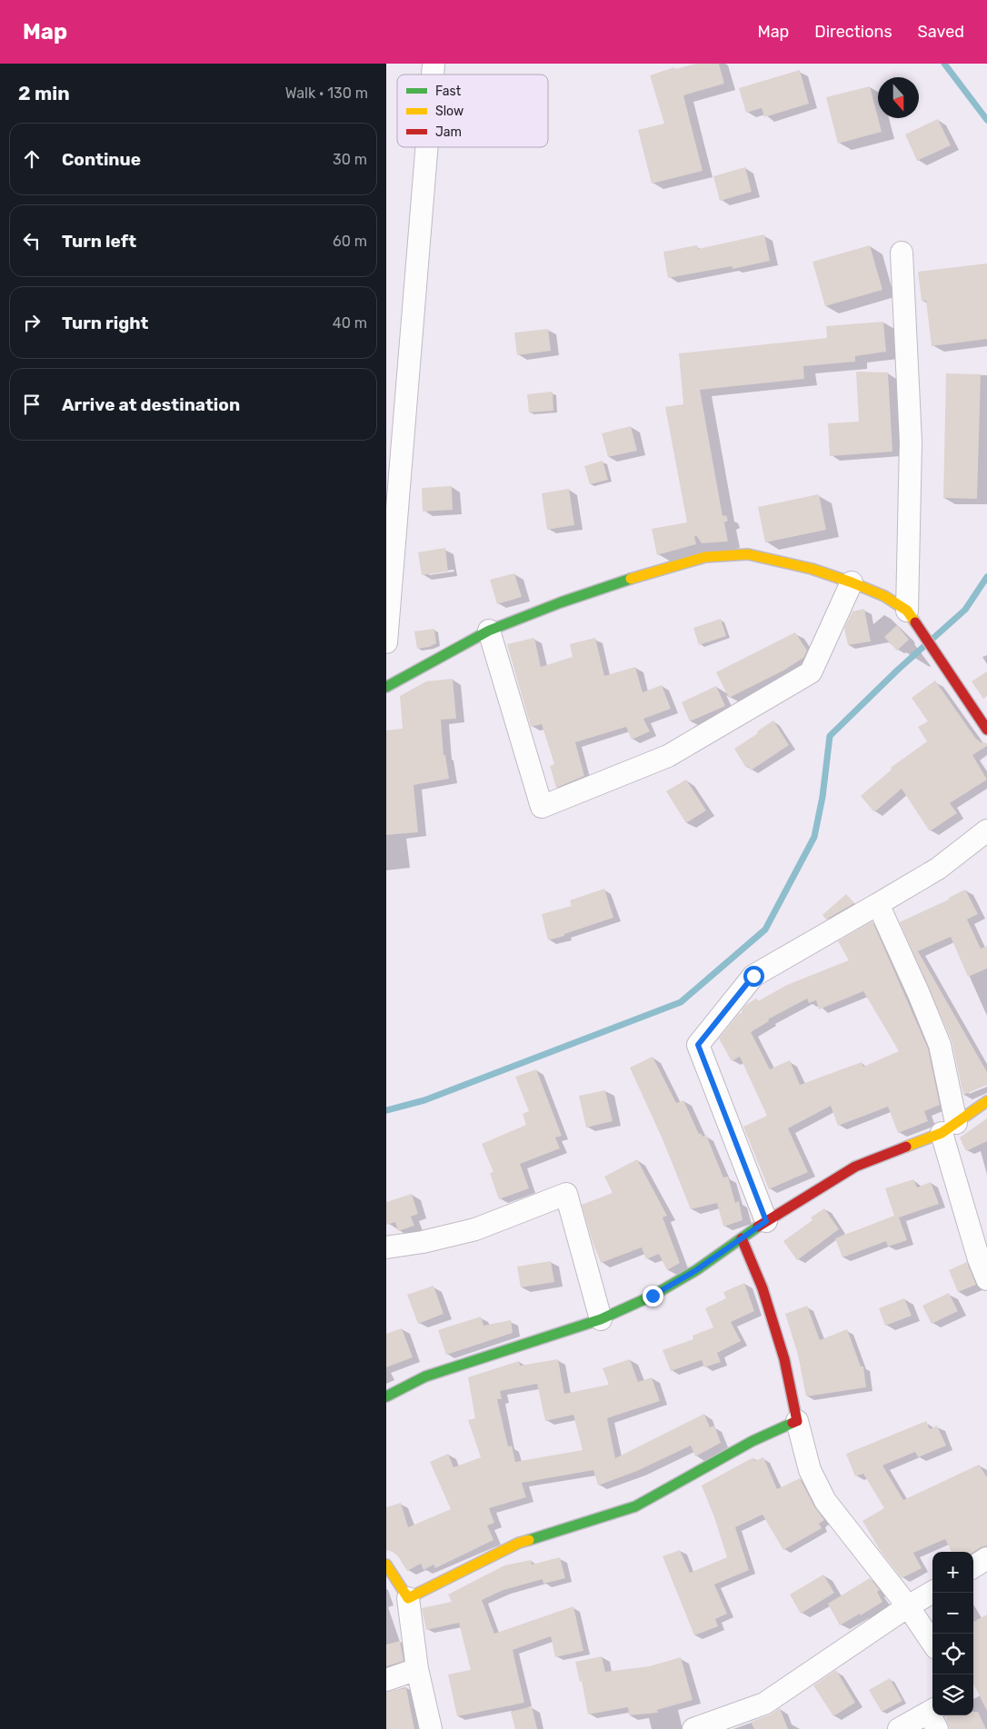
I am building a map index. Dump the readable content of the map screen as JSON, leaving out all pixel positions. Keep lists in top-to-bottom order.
{
  "legend": ["Fast", "Slow", "Jam"],
  "north": "bottom",
  "page": {
    "header": "Map",
    "nav": ["Map", "Directions", "Saved"],
    "heading": ["2 min", "Walk · 130 m"],
    "list": [
      ["Continue", "30 m"],
      ["Turn left", "60 m"],
      ["Turn right", "40 m"],
      "Arrive at destination"
    ],
    "map_buttons": ["+", "−"]
  }
}
